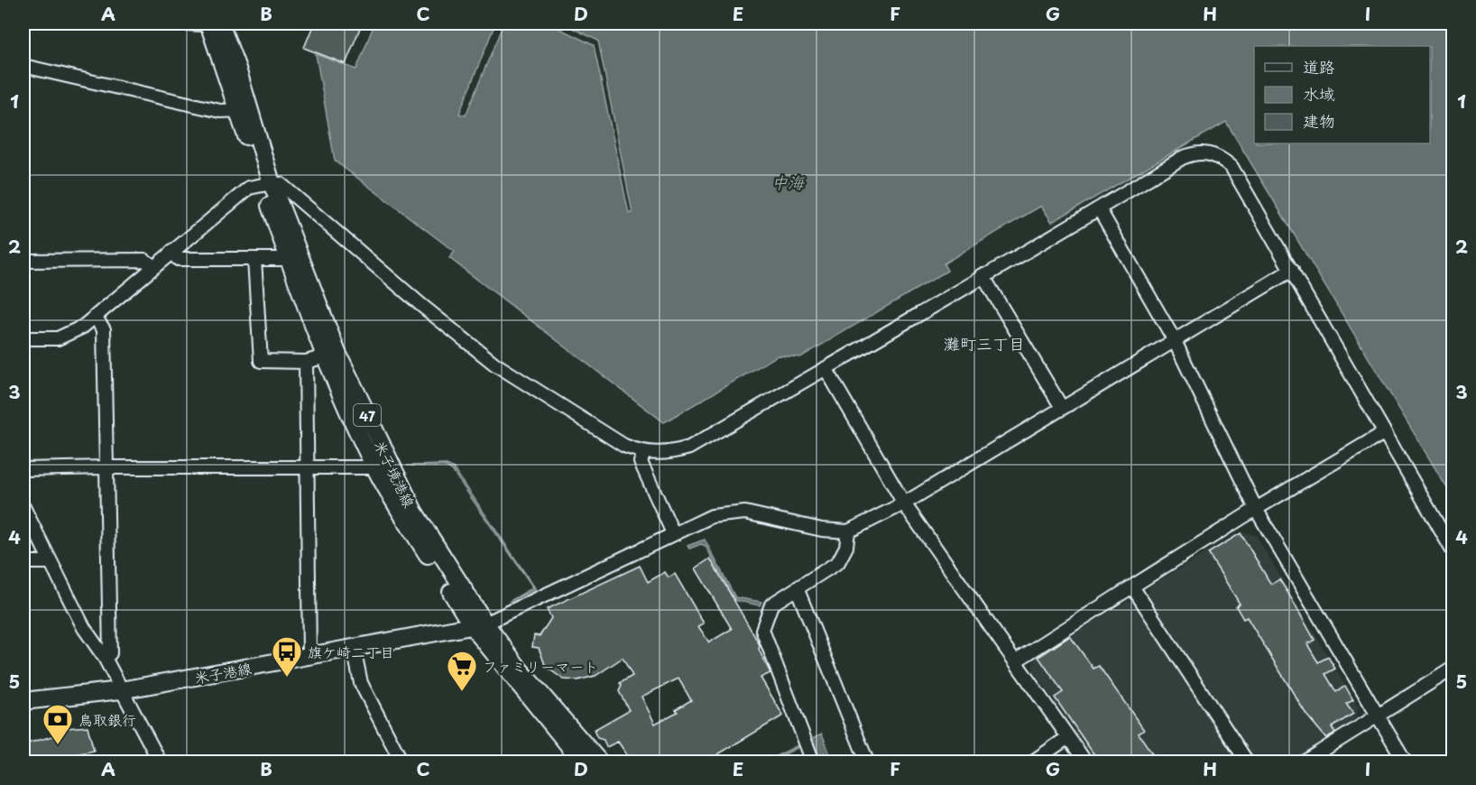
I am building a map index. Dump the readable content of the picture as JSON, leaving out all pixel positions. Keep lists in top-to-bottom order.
{
  "streets": {
    "main road": ["47", "米子境港線", "米子港線"]
  },
  "crossings": [
    ["米子境港線", "米子港線"]
  ],
  "districts": ["灘町三丁目"],
  "water": ["中海"],
  "places": {
    "bus stop": ["旗ケ崎二丁目"],
    "supermarket": ["ファミリーマート"],
    "bank": ["鳥取銀行"]
  },
  "legend": ["道路", "水域", "建物"],
  "grid": {
    "columns": [
      "A",
      "B",
      "C",
      "D",
      "E",
      "F",
      "G",
      "H",
      "I"
    ],
    "rows": [
      "1",
      "2",
      "3",
      "4",
      "5"
    ]
  }
}
